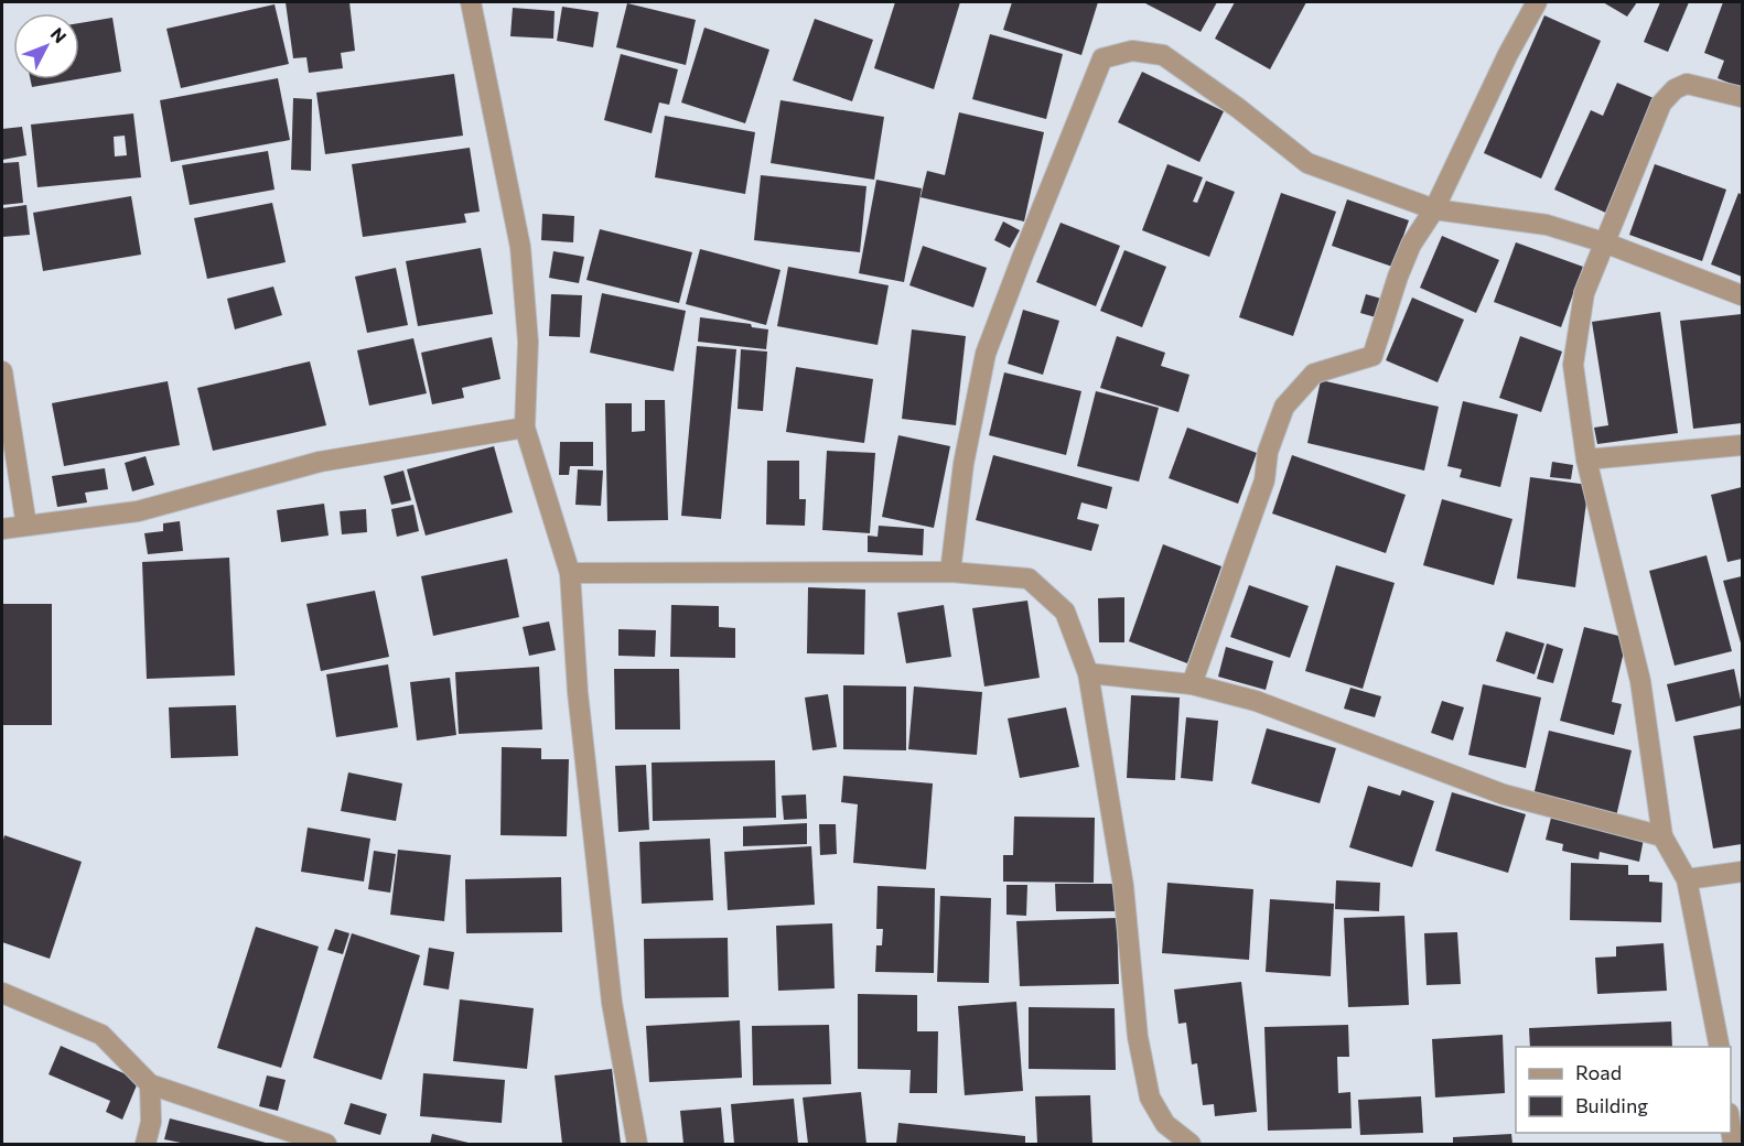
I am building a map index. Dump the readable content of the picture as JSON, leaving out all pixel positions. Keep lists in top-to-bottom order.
{
  "legend": ["Road", "Building"],
  "north": "top right"
}
